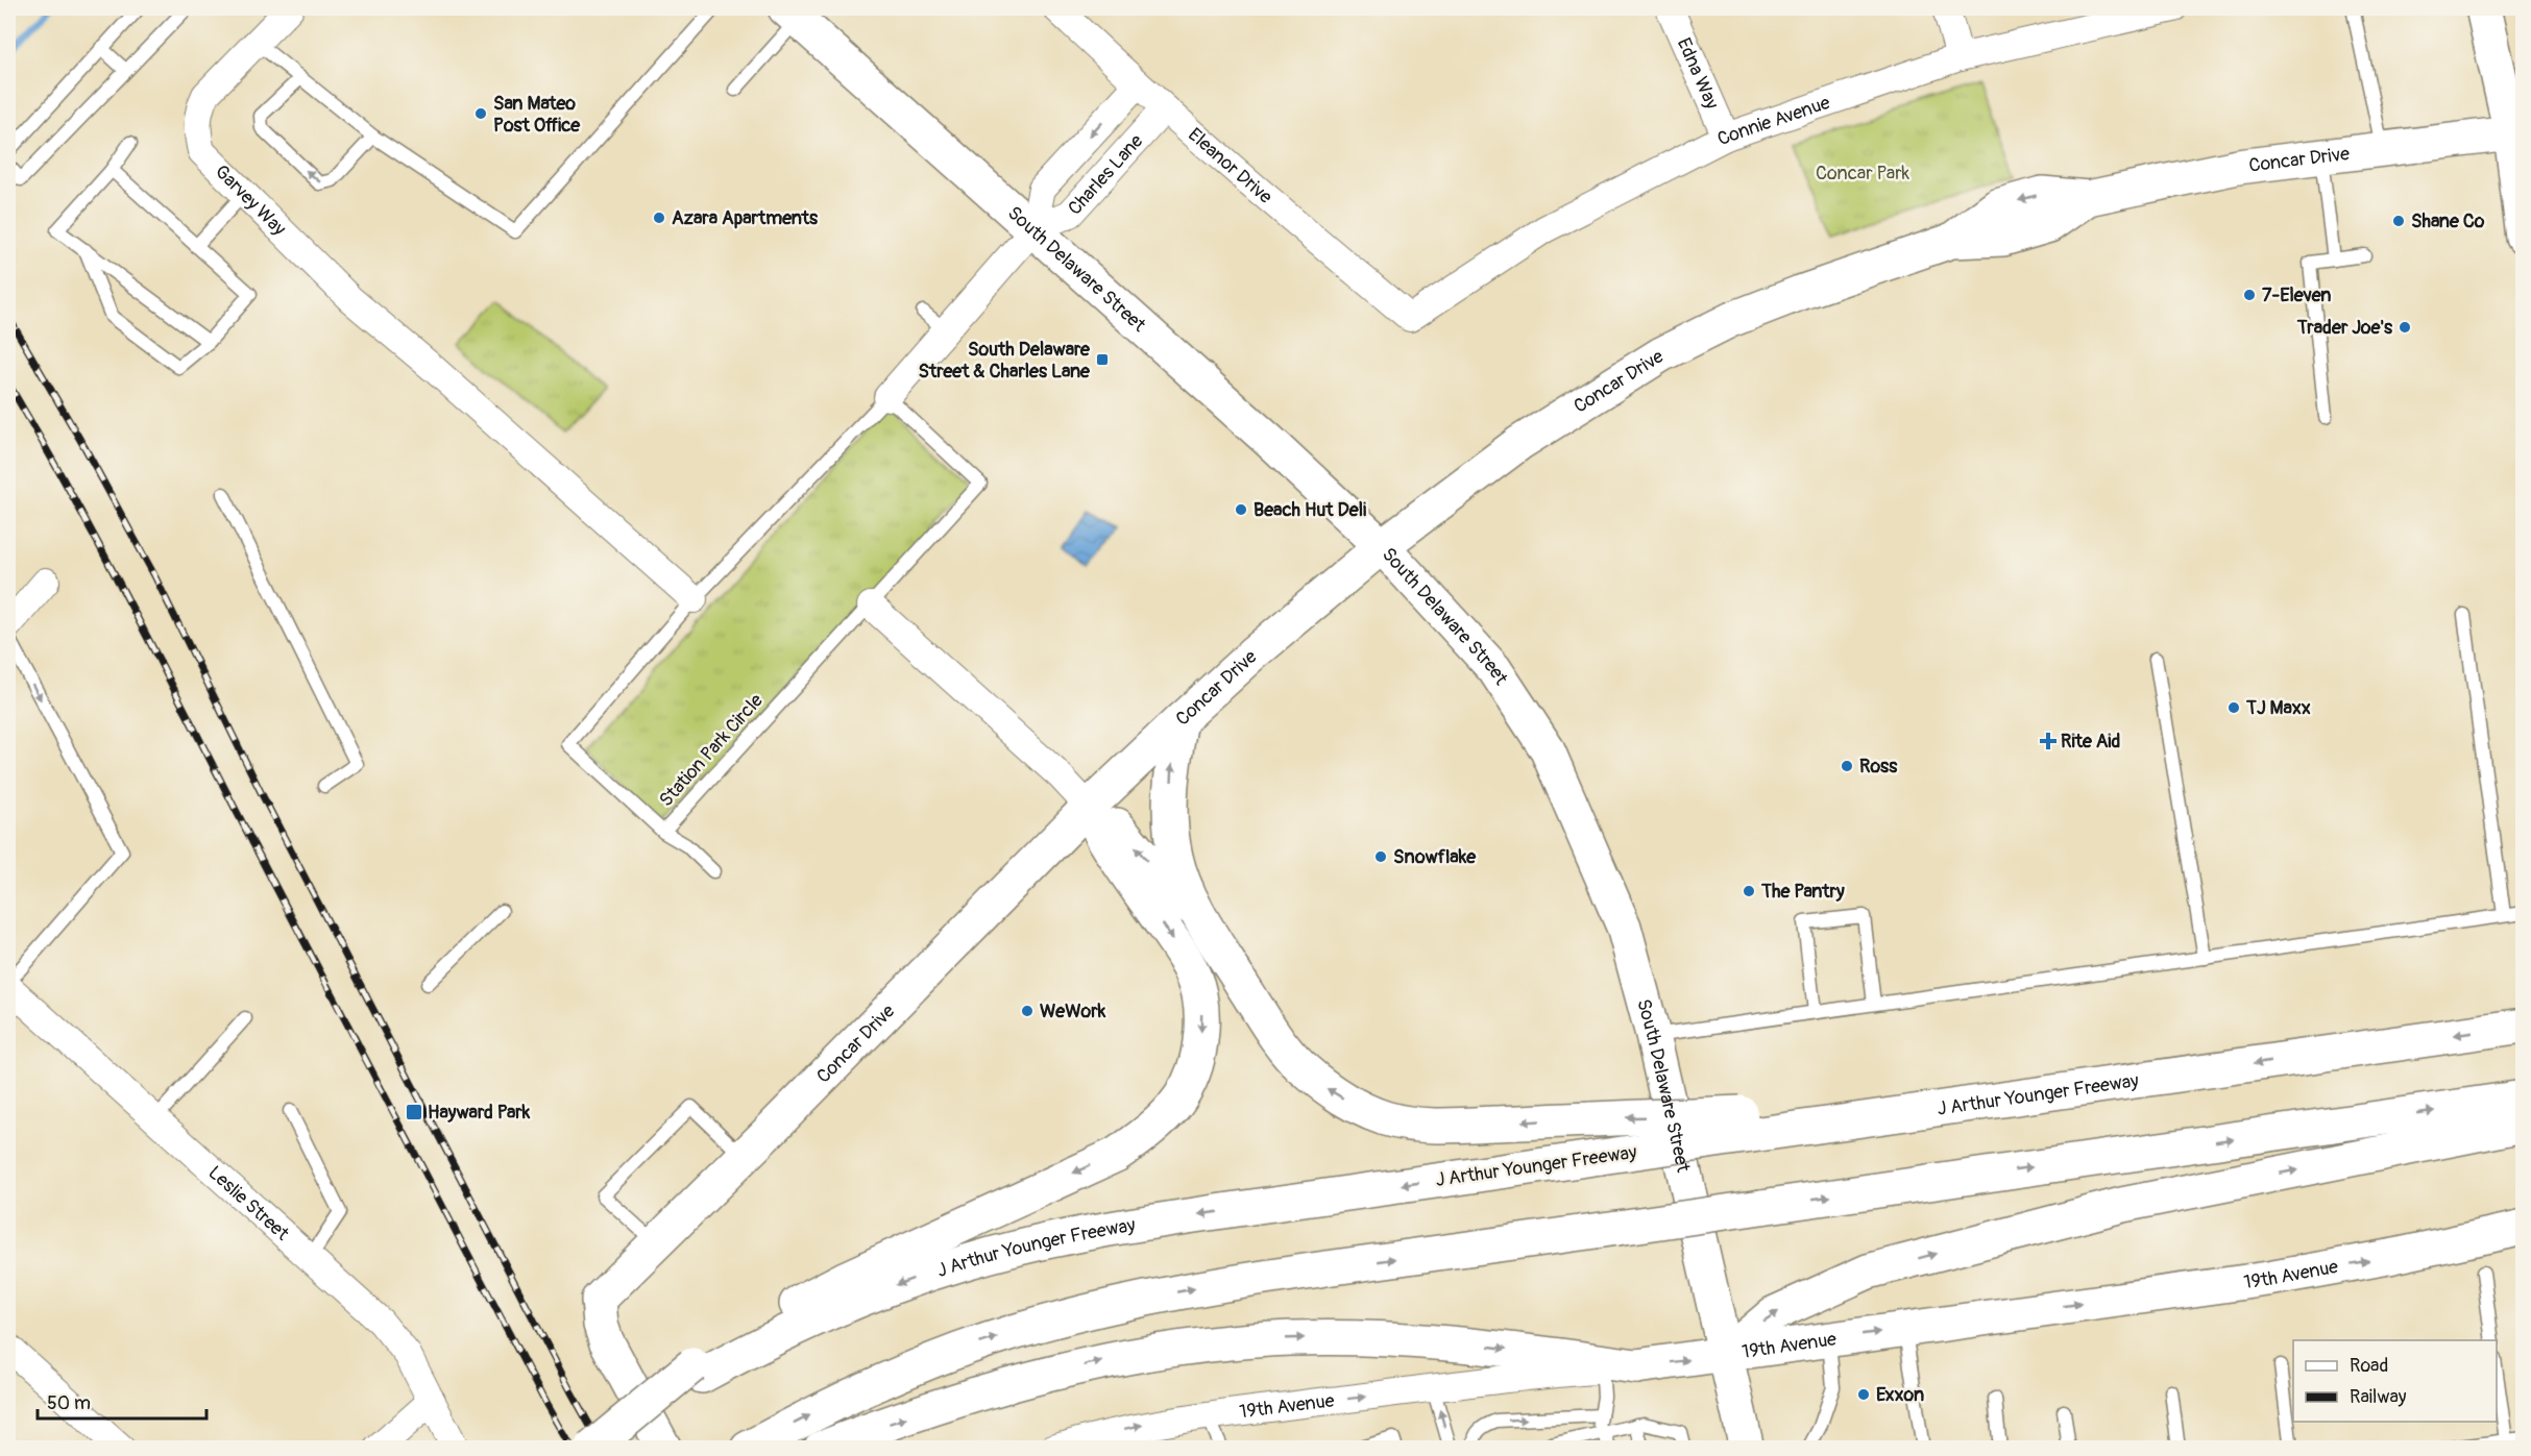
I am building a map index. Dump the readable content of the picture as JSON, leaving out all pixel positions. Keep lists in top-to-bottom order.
{
  "streets": {
    "main road": [
      "Concar Drive",
      "South Delaware Street",
      "J Arthur Younger Freeway",
      "19th Avenue"
    ],
    "street": [
      "Edna Way",
      "Connie Avenue",
      "Eleanor Drive",
      "Charles Lane",
      "Garvey Way",
      "Leslie Street"
    ],
    "lane": ["Station Park Circle"]
  },
  "crossings": [
    ["Edna Way", "Connie Avenue"],
    ["Connie Avenue", "Eleanor Drive"],
    ["Concar Drive", "South Delaware Street"],
    ["Eleanor Drive", "Charles Lane"],
    ["Charles Lane", "South Delaware Street"],
    ["Garvey Way", "Station Park Circle"],
    ["South Delaware Street", "19th Avenue"]
  ],
  "parks": ["Concar Park"],
  "places": {
    "other": [
      "San Mateo Post Office",
      "Azara Apartments",
      "Shane Co",
      "7-Eleven",
      "Trader Joe's",
      "Beach Hut Deli",
      "TJ Maxx",
      "Ross",
      "Snowflake",
      "The Pantry",
      "WeWork",
      "Exxon"
    ],
    "transit": ["South Delaware Street & Charles Lane", "Hayward Park"],
    "health": ["Rite Aid"]
  },
  "legend": ["Road", "Railway"],
  "scale_bar": "50 m"
}
